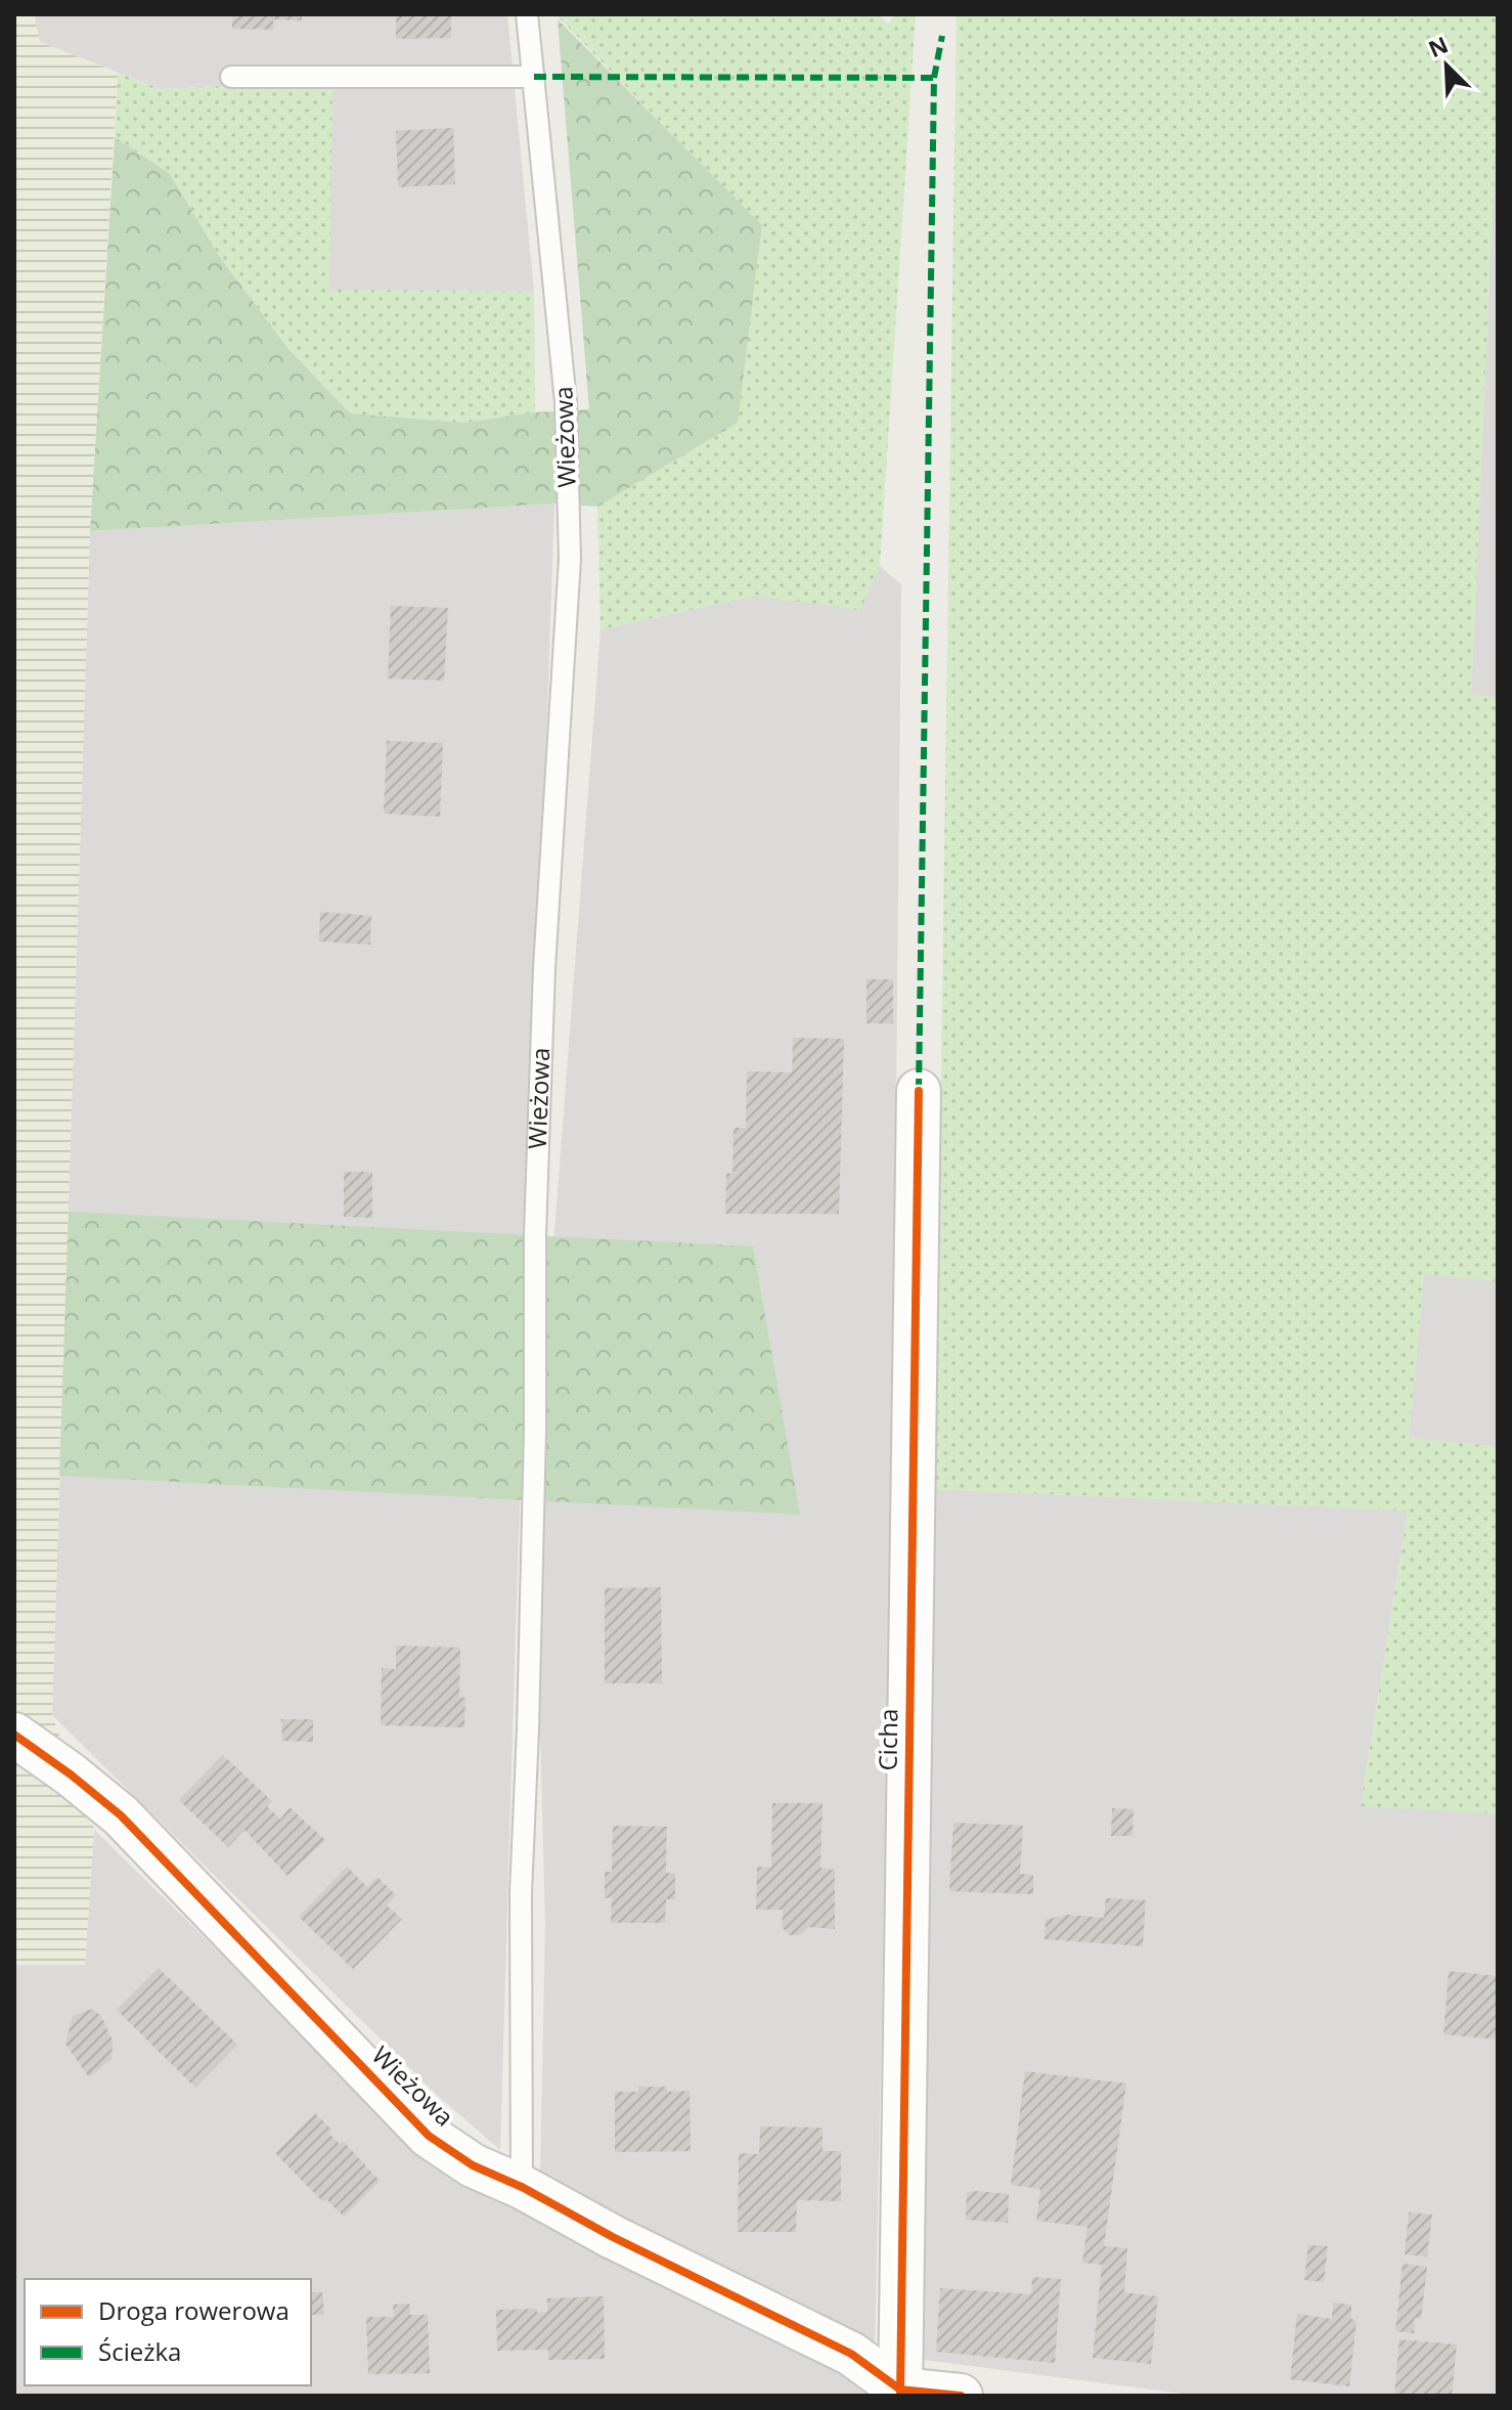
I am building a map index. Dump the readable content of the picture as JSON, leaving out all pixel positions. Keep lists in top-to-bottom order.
{
  "streets": {
    "street": ["Wieżowa", "Cicha"]
  },
  "crossings": [
    ["Wieżowa", "Cicha"]
  ],
  "legend": ["Droga rowerowa", "Ścieżka"],
  "north": "top left"
}
